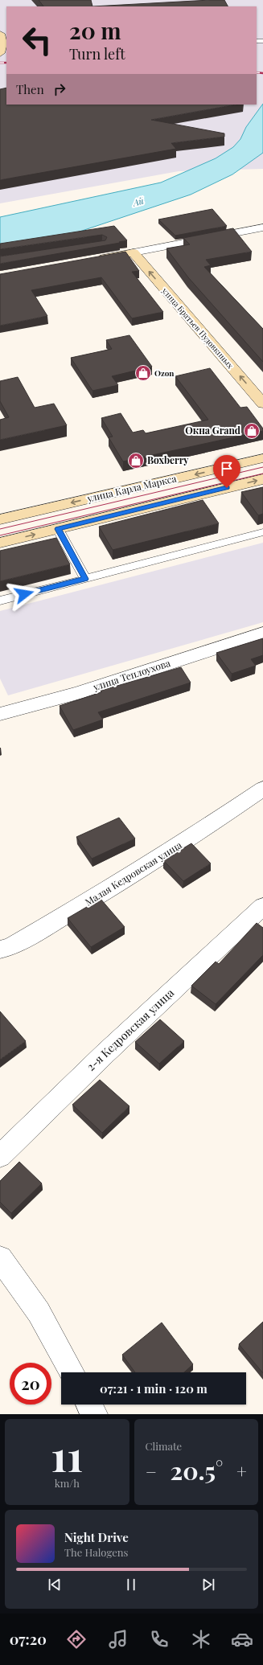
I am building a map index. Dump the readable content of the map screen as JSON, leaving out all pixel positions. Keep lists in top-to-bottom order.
{
  "streets": {
    "main road": ["улица Братьев Пудовкиных", "улица Карла Маркса"],
    "street": ["улица Теплоухова", "Малая Кедровская улица", "2-я Кедровская улица"]
  },
  "one_way": ["улица Братьев Пудовкиных"],
  "water": ["Ай"],
  "places": {
    "shop": ["Ozon", "Окна Grand", "Boxberry"]
  },
  "page": {
    "turn": ["20 m", "Turn left"],
    "then": "Then",
    "limit": "20",
    "trip": "07:21 · 1 min · 120 m",
    "tile": [
      ["11", "km/h"],
      "Climate"
    ],
    "heat": ["−", "20.5°", "+"],
    "song": ["Night Drive", "The Halogens"],
    "tabs": "07:20"
  }
}
